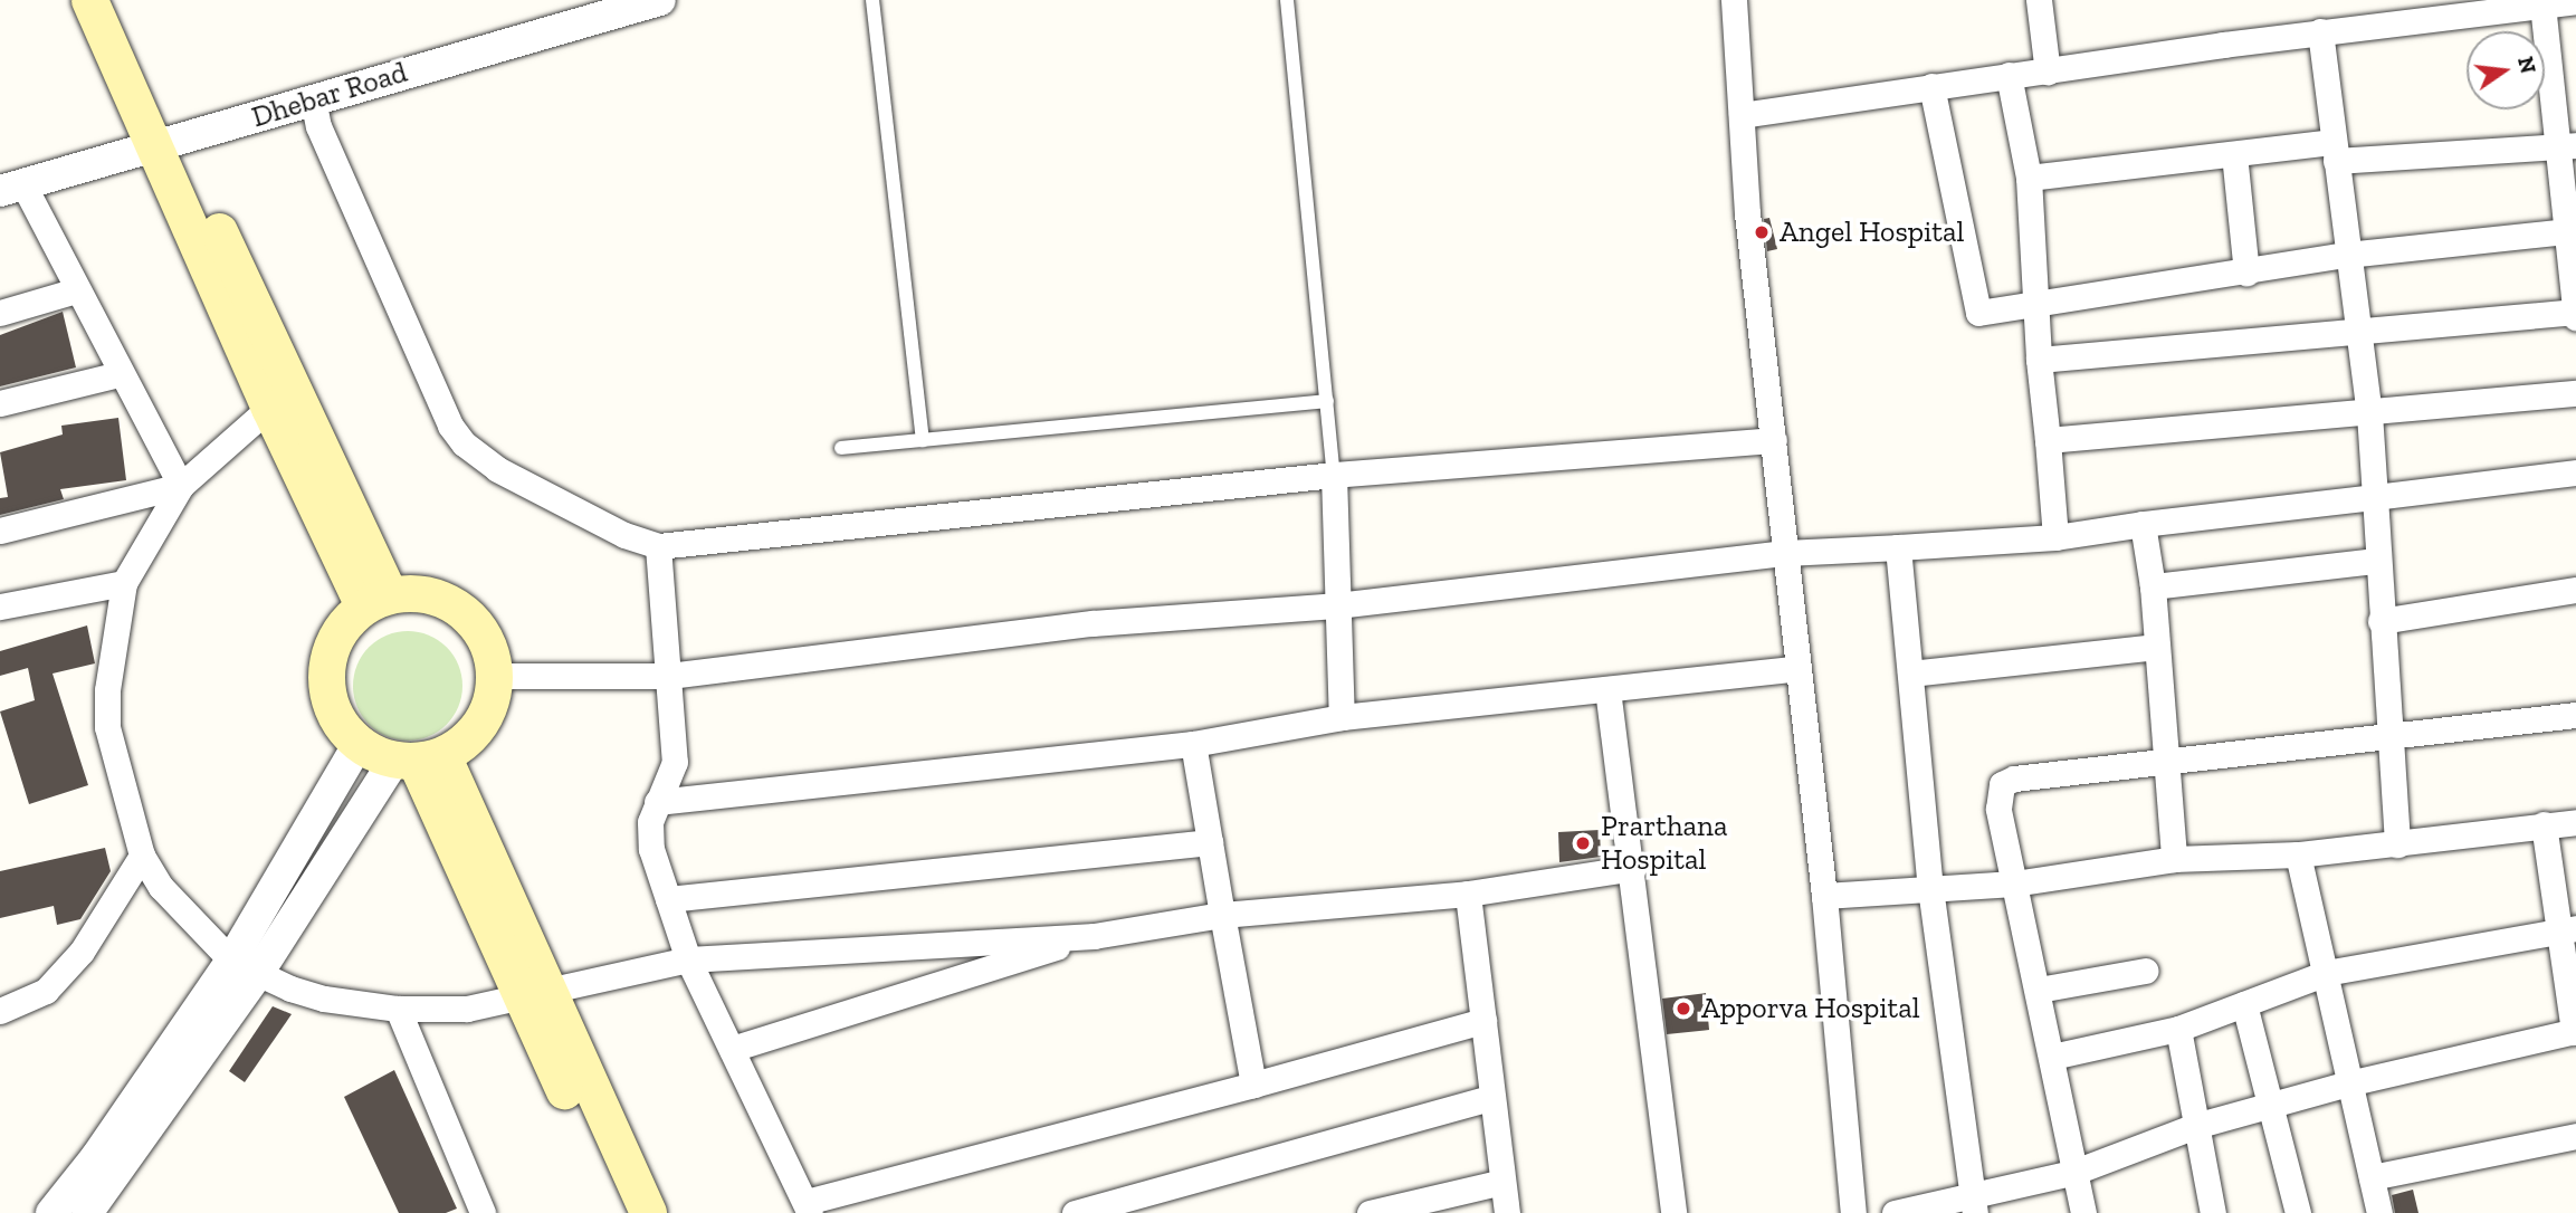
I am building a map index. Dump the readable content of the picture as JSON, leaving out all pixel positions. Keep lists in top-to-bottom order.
{
  "streets": {
    "street": ["Dhebar Road"]
  },
  "places": ["Angel Hospital", "Prarthana Hospital", "Apporva Hospital"],
  "north": "right"
}
